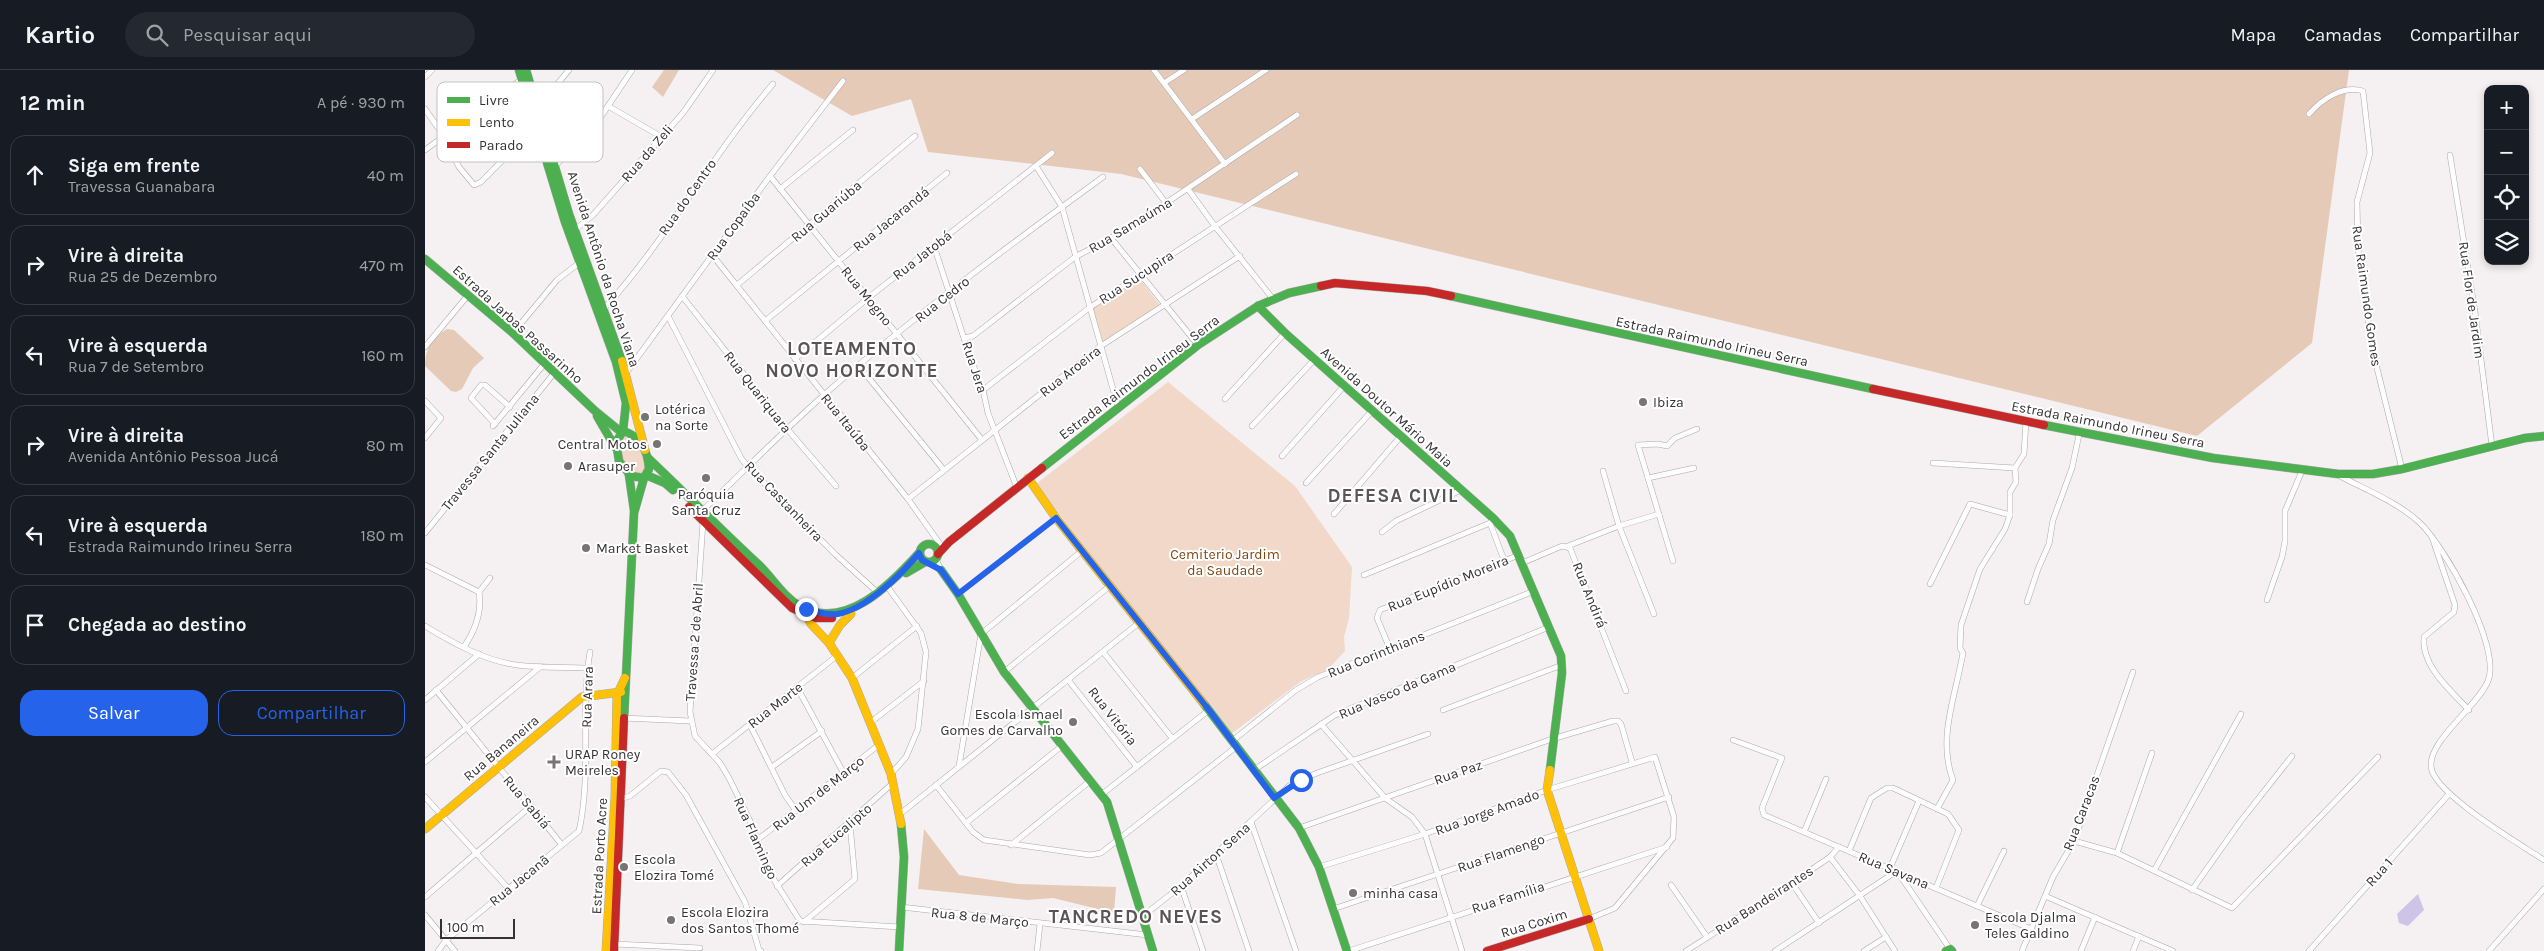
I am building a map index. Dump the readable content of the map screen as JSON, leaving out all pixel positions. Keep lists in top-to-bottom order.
{
  "streets": {
    "street": [
      "Rua da Zeli",
      "Rua do Centro",
      "Rua Guariúba",
      "Rua Jacarandá",
      "Rua Samaúma",
      "Rua Copaíba",
      "Rua Jatobá",
      "Avenida Antônio da Rocha Viana",
      "Rua Sucupira",
      "Rua Mogno",
      "Rua Raimundo Gomes",
      "Rua Cedro",
      "Rua Flor de Jardim",
      "Estrada Jarbas Passarinho",
      "Estrada Raimundo Irineu Serra",
      "Rua Jera",
      "Rua Aroeira",
      "Rua Quariquara",
      "Avenida Doutor Mário Maia",
      "Rua Itaúba",
      "Travessa Santa Juliana",
      "Rua Castanheira",
      "Rua Eupídio Moreira",
      "Rua Andirá",
      "Travessa 2 de Abril",
      "Rua Corinthians",
      "Rua Vasco da Gama",
      "Rua Arara",
      "Rua Marte",
      "Rua Vitória",
      "Rua Bananeira",
      "Rua Paz",
      "Rua Um de Março",
      "Rua Sabiá",
      "Rua Jorge Amado",
      "Rua Caracas",
      "Rua Eucalipto",
      "Rua Flamingo",
      "Rua Flamengo",
      "Estrada Porto Acre",
      "Rua Airton Sena",
      "Rua Savana",
      "Rua 1",
      "Rua Jacanã",
      "Rua Família",
      "Rua Bandeirantes",
      "Rua 8 de Março",
      "Rua Coxim"
    ]
  },
  "crossings": [
    ["Rua da Zeli", "Avenida Antônio da Rocha Viana"],
    ["Rua do Centro", "Avenida Antônio da Rocha Viana"],
    ["Rua Guariúba", "Rua Mogno"],
    ["Rua Guariúba", "Rua Itaúba"],
    ["Rua Jacarandá", "Rua Mogno"],
    ["Rua Jacarandá", "Rua Itaúba"],
    ["Rua Samaúma", "Rua Jera"],
    ["Rua Copaíba", "Avenida Antônio da Rocha Viana"],
    ["Rua Copaíba", "Rua Mogno"],
    ["Rua Copaíba", "Rua Quariquara"],
    ["Rua Copaíba", "Rua Itaúba"],
    ["Rua Copaíba", "Rua Castanheira"],
    ["Rua Jatobá", "Rua Mogno"],
    ["Rua Jatobá", "Rua Jera"],
    ["Rua Jatobá", "Rua Itaúba"],
    ["Avenida Antônio da Rocha Viana", "Estrada Jarbas Passarinho"],
    ["Avenida Antônio da Rocha Viana", "Estrada Porto Acre"],
    ["Rua Sucupira", "Rua Jera"],
    ["Rua Mogno", "Rua Cedro"],
    ["Rua Mogno", "Rua Aroeira"],
    ["Rua Raimundo Gomes", "Estrada Raimundo Irineu Serra"],
    ["Rua Cedro", "Rua Jera"],
    ["Rua Cedro", "Rua Quariquara"],
    ["Rua Cedro", "Rua Itaúba"],
    ["Rua Cedro", "Rua Castanheira"],
    ["Rua Flor de Jardim", "Estrada Raimundo Irineu Serra"],
    ["Estrada Jarbas Passarinho", "Travessa Santa Juliana"],
    ["Estrada Jarbas Passarinho", "Estrada Porto Acre"],
    ["Estrada Raimundo Irineu Serra", "Rua Jera"],
    ["Estrada Raimundo Irineu Serra", "Avenida Doutor Mário Maia"],
    ["Estrada Raimundo Irineu Serra", "Rua Itaúba"],
    ["Rua Jera", "Rua Aroeira"],
    ["Rua Aroeira", "Rua Itaúba"],
    ["Avenida Doutor Mário Maia", "Rua Eupídio Moreira"],
    ["Avenida Doutor Mário Maia", "Rua Andirá"],
    ["Avenida Doutor Mário Maia", "Rua Corinthians"],
    ["Avenida Doutor Mário Maia", "Rua Vasco da Gama"],
    ["Avenida Doutor Mário Maia", "Rua Paz"],
    ["Avenida Doutor Mário Maia", "Rua Jorge Amado"],
    ["Avenida Doutor Mário Maia", "Rua Flamengo"],
    ["Avenida Doutor Mário Maia", "Rua Família"],
    ["Avenida Doutor Mário Maia", "Rua Coxim"],
    ["Rua Eupídio Moreira", "Rua Corinthians"],
    ["Travessa 2 de Abril", "Rua Marte"],
    ["Travessa 2 de Abril", "Rua Flamingo"],
    ["Rua Arara", "Rua Bananeira"],
    ["Rua Arara", "Rua Jacanã"],
    ["Rua Marte", "Rua Flamingo"],
    ["Rua Bananeira", "Rua Sabiá"],
    ["Rua Paz", "Rua Jorge Amado"],
    ["Rua Um de Março", "Rua Flamingo"],
    ["Rua Sabiá", "Rua Jacanã"],
    ["Rua Jorge Amado", "Rua Flamengo"],
    ["Rua Caracas", "Rua Savana"],
    ["Rua Eucalipto", "Rua Flamingo"],
    ["Rua Savana", "Rua Bandeirantes"]
  ],
  "districts": ["LOTEAMENTO NOVO HORIZONTE", "DEFESA CIVIL", "TANCREDO NEVES"],
  "parks": ["Cemiterio Jardim da Saudade"],
  "places": {
    "other": [
      "Ibiza",
      "Lotérica na Sorte",
      "Central Motos",
      "Arasuper",
      "Paróquia Santa Cruz",
      "Market Basket",
      "Escola Ismael Gomes de Carvalho",
      "Escola Elozira Tomé",
      "minha casa",
      "Escola Elozira dos Santos Thomé",
      "Escola Djalma Teles Galdino"
    ],
    "health": ["URAP Roney Meireles"]
  },
  "legend": ["Livre", "Lento", "Parado"],
  "scale_bar": "100 m",
  "page": {
    "header": "Kartio",
    "search": "Pesquisar aqui",
    "nav": ["Mapa", "Camadas", "Compartilhar"],
    "heading": ["12 min", "A pé · 930 m"],
    "map_buttons": ["+", "−"],
    "list": [
      ["Siga em frente", "Travessa Guanabara", "40 m"],
      ["Vire à direita", "Rua 25 de Dezembro", "470 m"],
      ["Vire à esquerda", "Rua 7 de Setembro", "160 m"],
      ["Vire à direita", "Avenida Antônio Pessoa Jucá", "80 m"],
      ["Vire à esquerda", "Estrada Raimundo Irineu Serra", "180 m"],
      "Chegada ao destino"
    ],
    "buttons": ["Salvar", "Compartilhar"],
    "scale": "100 m"
  }
}
